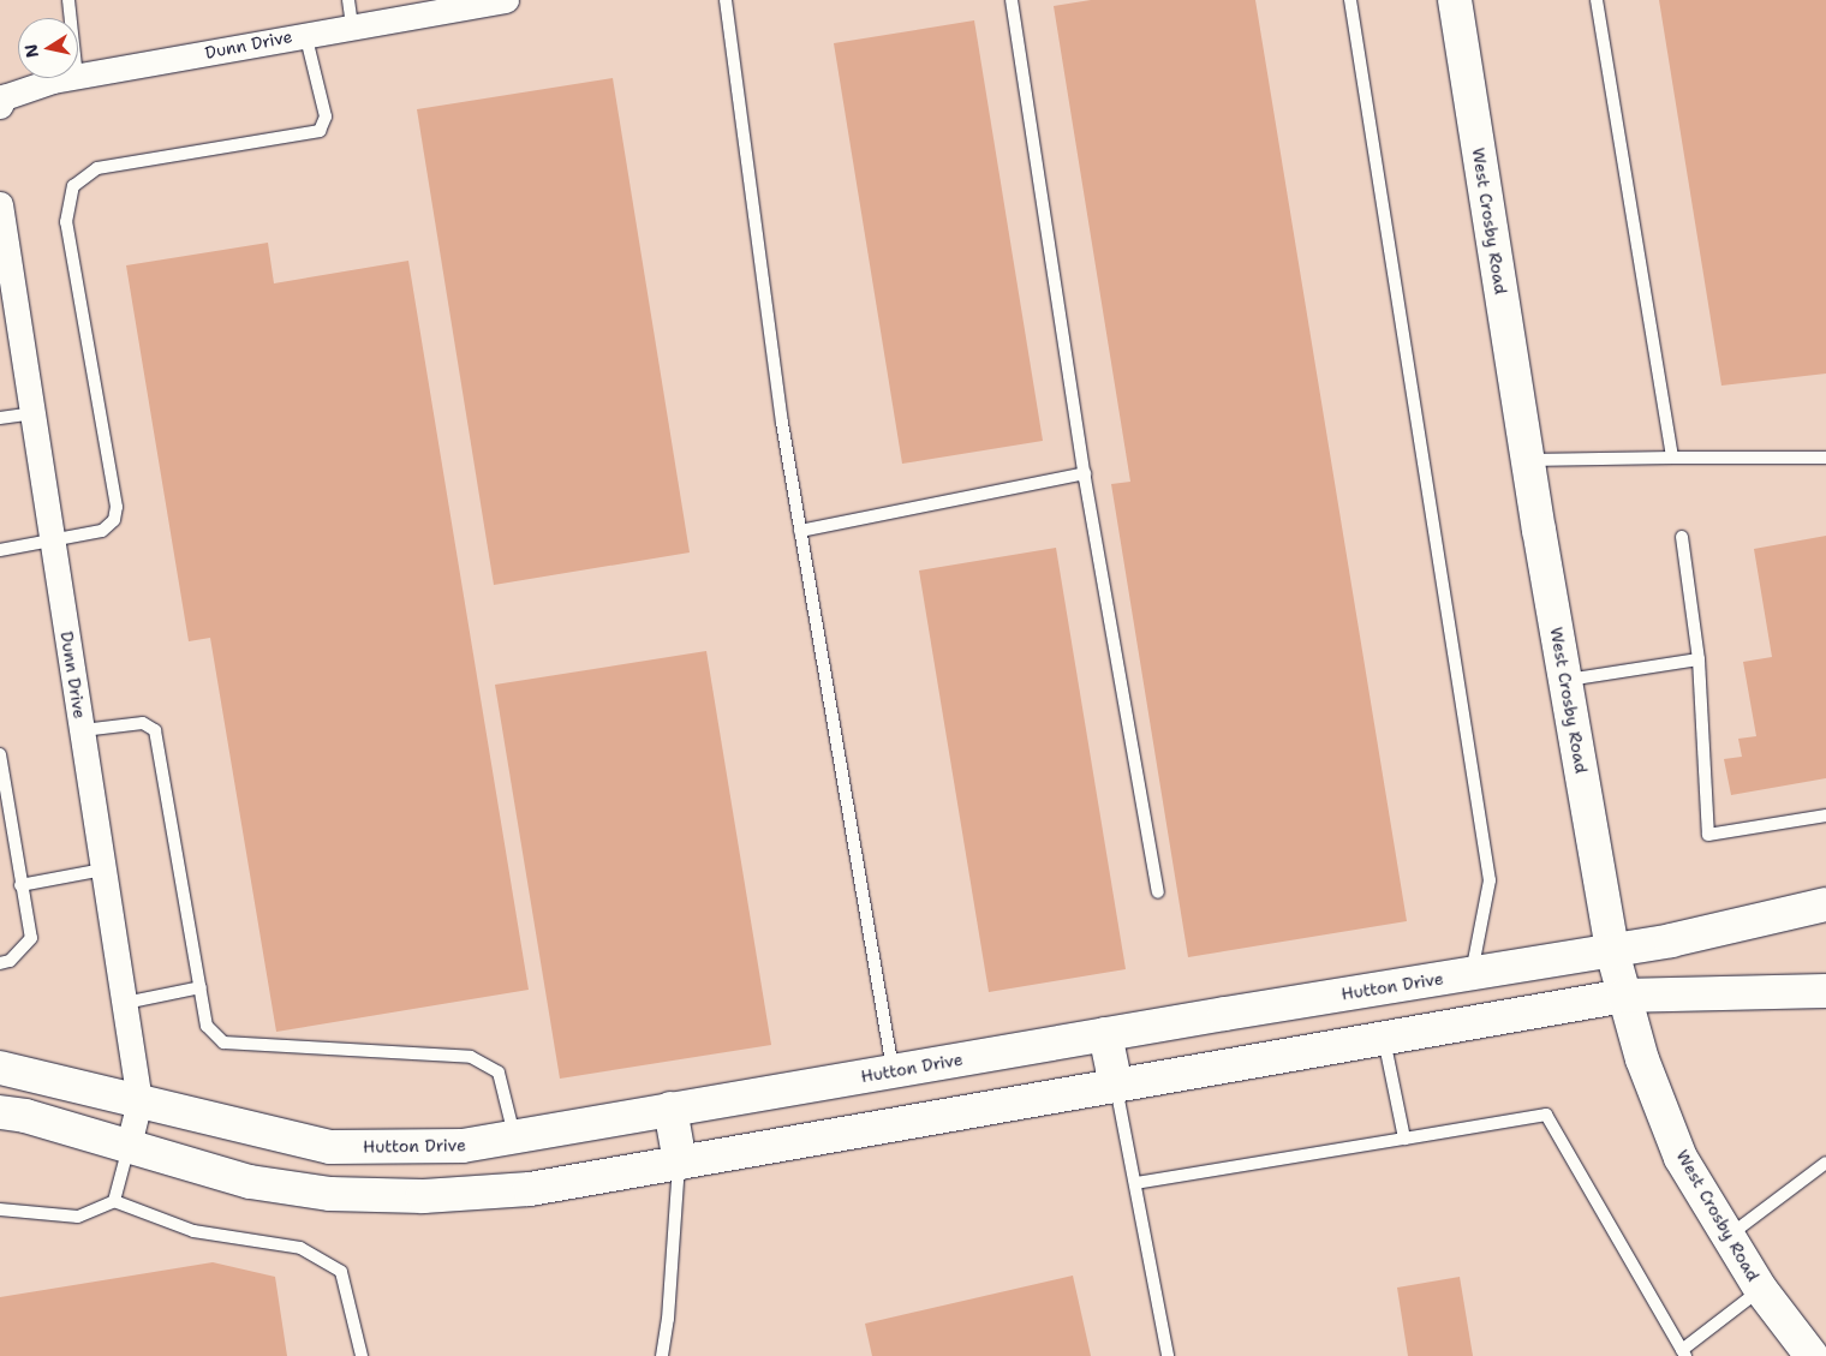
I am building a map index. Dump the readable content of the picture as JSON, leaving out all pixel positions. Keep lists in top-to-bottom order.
{
  "streets": {
    "street": ["Dunn Drive", "West Crosby Road", "Hutton Drive"]
  },
  "crossings": [
    ["Dunn Drive", "Hutton Drive"],
    ["West Crosby Road", "Hutton Drive"]
  ],
  "north": "left"
}
